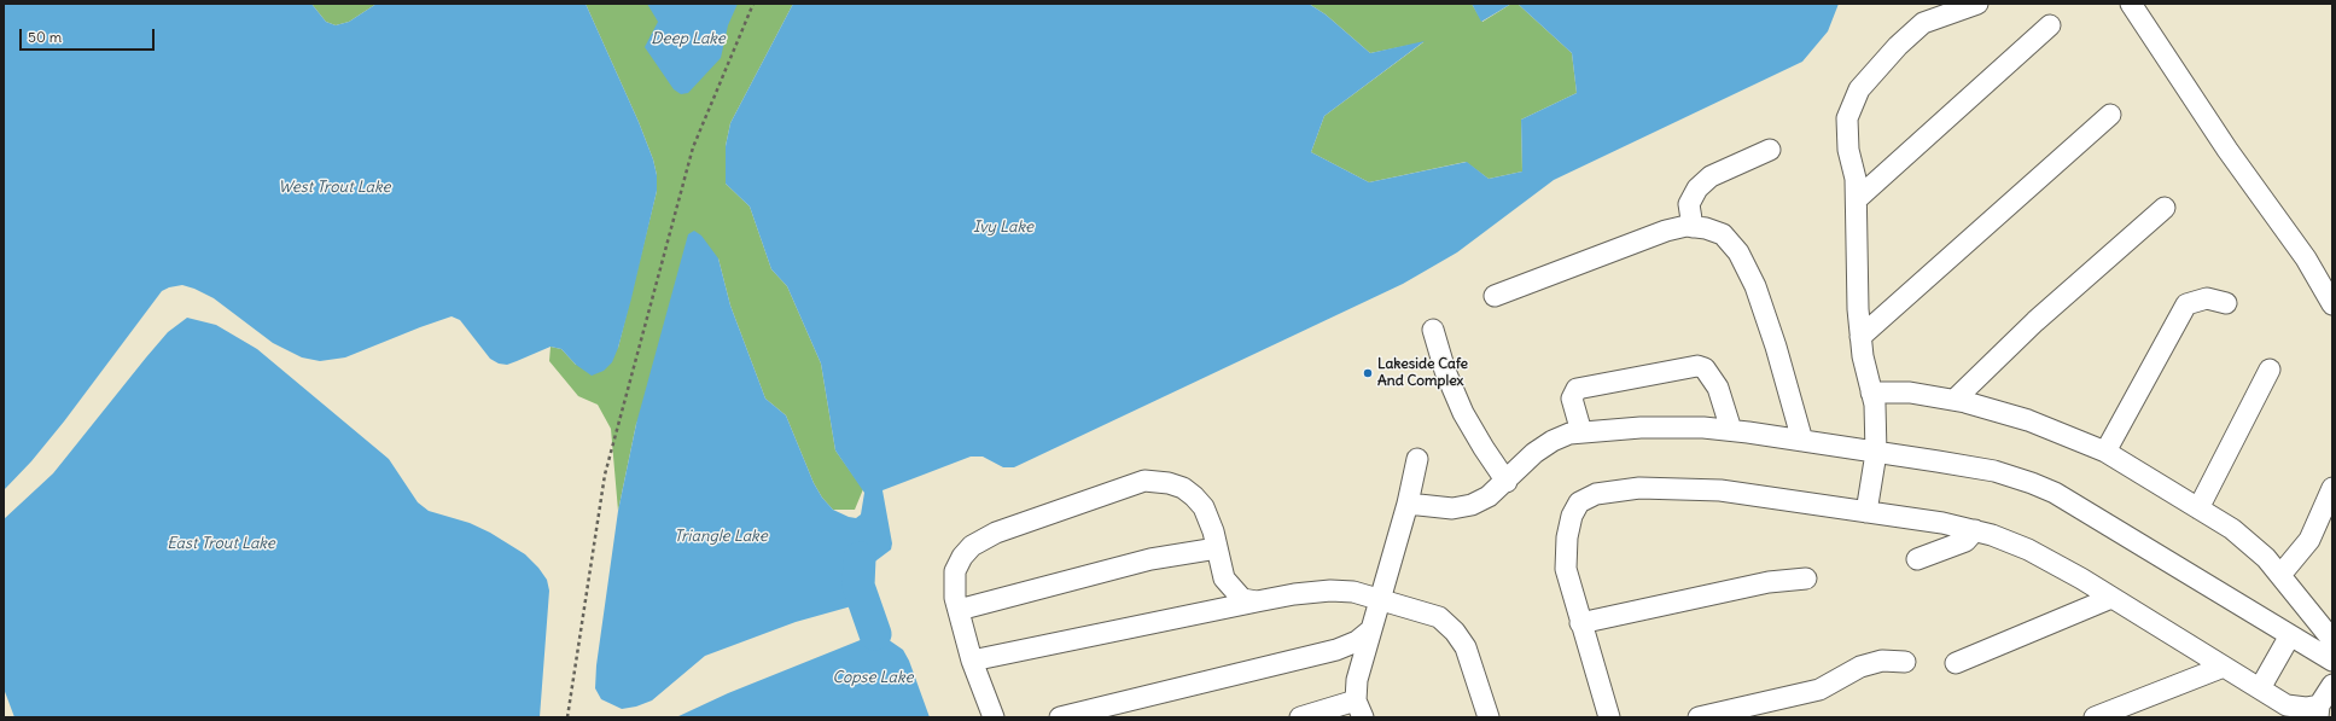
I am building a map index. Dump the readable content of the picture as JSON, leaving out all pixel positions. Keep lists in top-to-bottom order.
{
  "water": [
    "Deep Lake",
    "West Trout Lake",
    "Ivy Lake",
    "Triangle Lake",
    "East Trout Lake",
    "Copse Lake"
  ],
  "places": ["Lakeside Cafe And Complex"],
  "scale_bar": "50 m"
}
